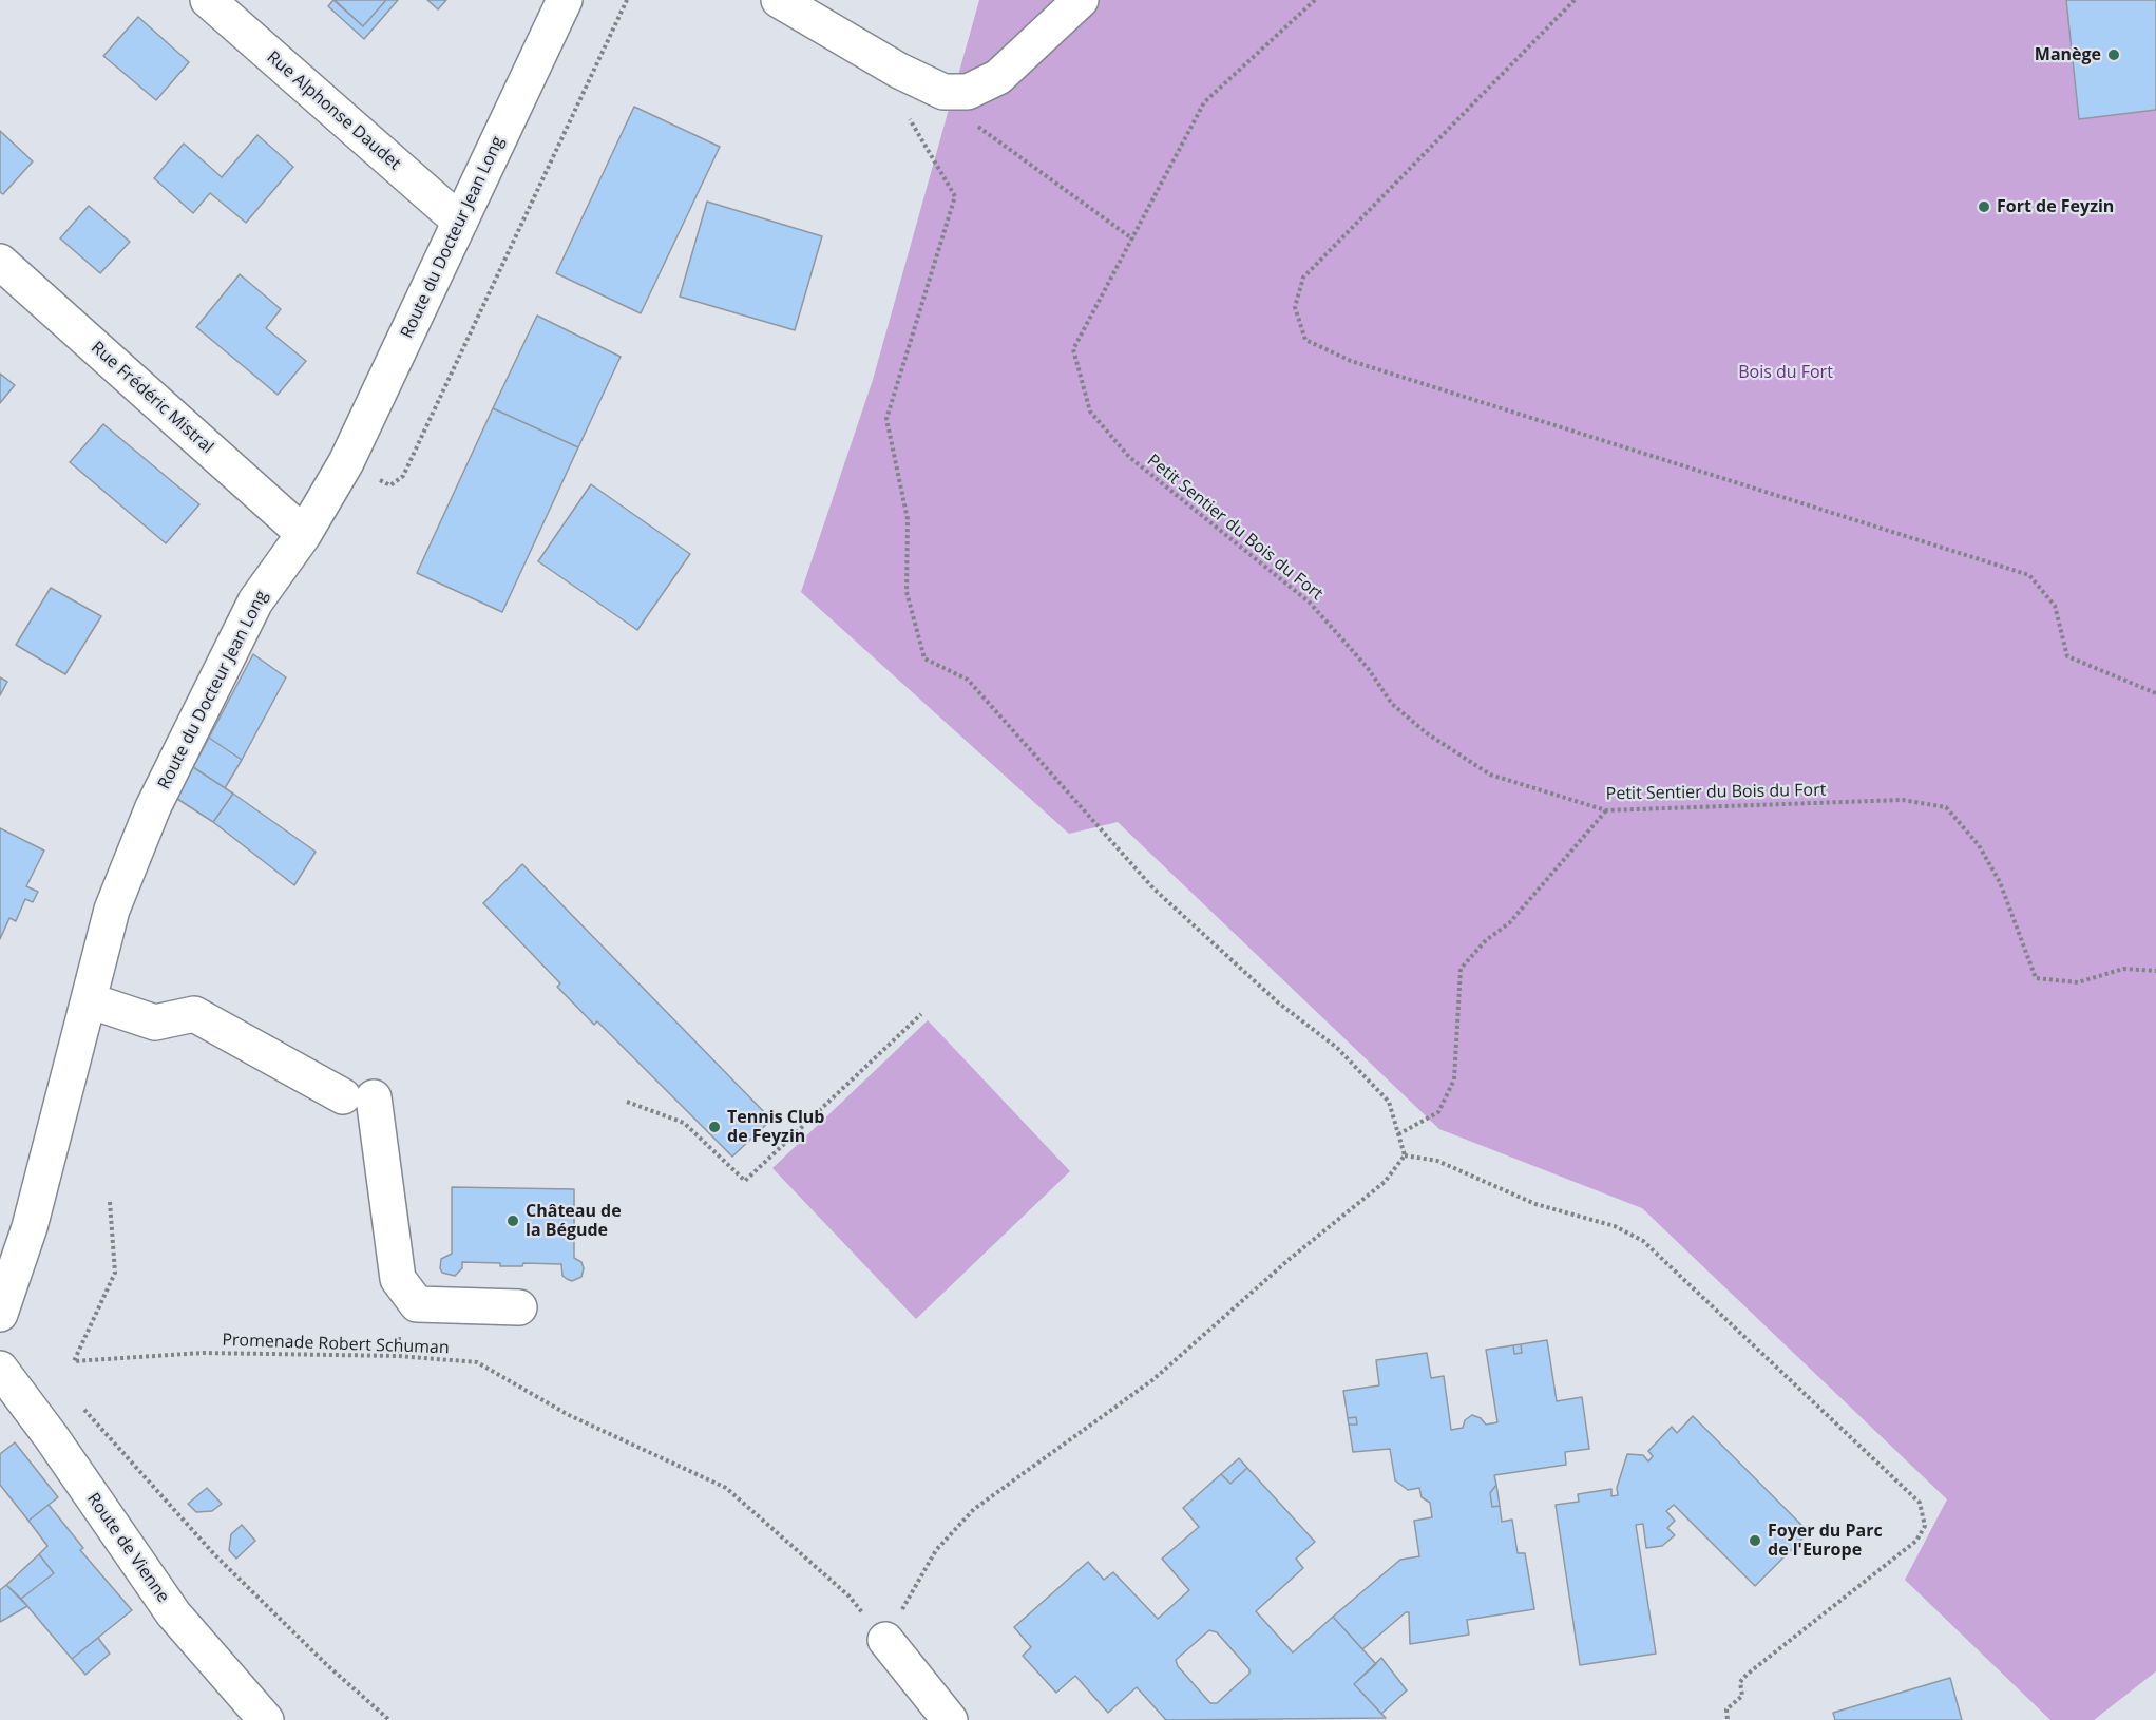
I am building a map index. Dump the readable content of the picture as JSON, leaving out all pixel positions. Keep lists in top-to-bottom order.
{
  "streets": {
    "street": [
      "Rue Alphonse Daudet",
      "Route du Docteur Jean Long",
      "Rue Frédéric Mistral",
      "Route de Vienne"
    ],
    "path": ["Petit Sentier du Bois du Fort", "Promenade Robert Schuman"]
  },
  "crossings": [
    ["Rue Alphonse Daudet", "Route du Docteur Jean Long"],
    ["Route du Docteur Jean Long", "Rue Frédéric Mistral"]
  ],
  "parks": ["Bois du Fort"],
  "places": [
    "Manège",
    "Fort de Feyzin",
    "Tennis Club de Feyzin",
    "Château de la Bégude",
    "Foyer du Parc de l'Europe"
  ]
}
